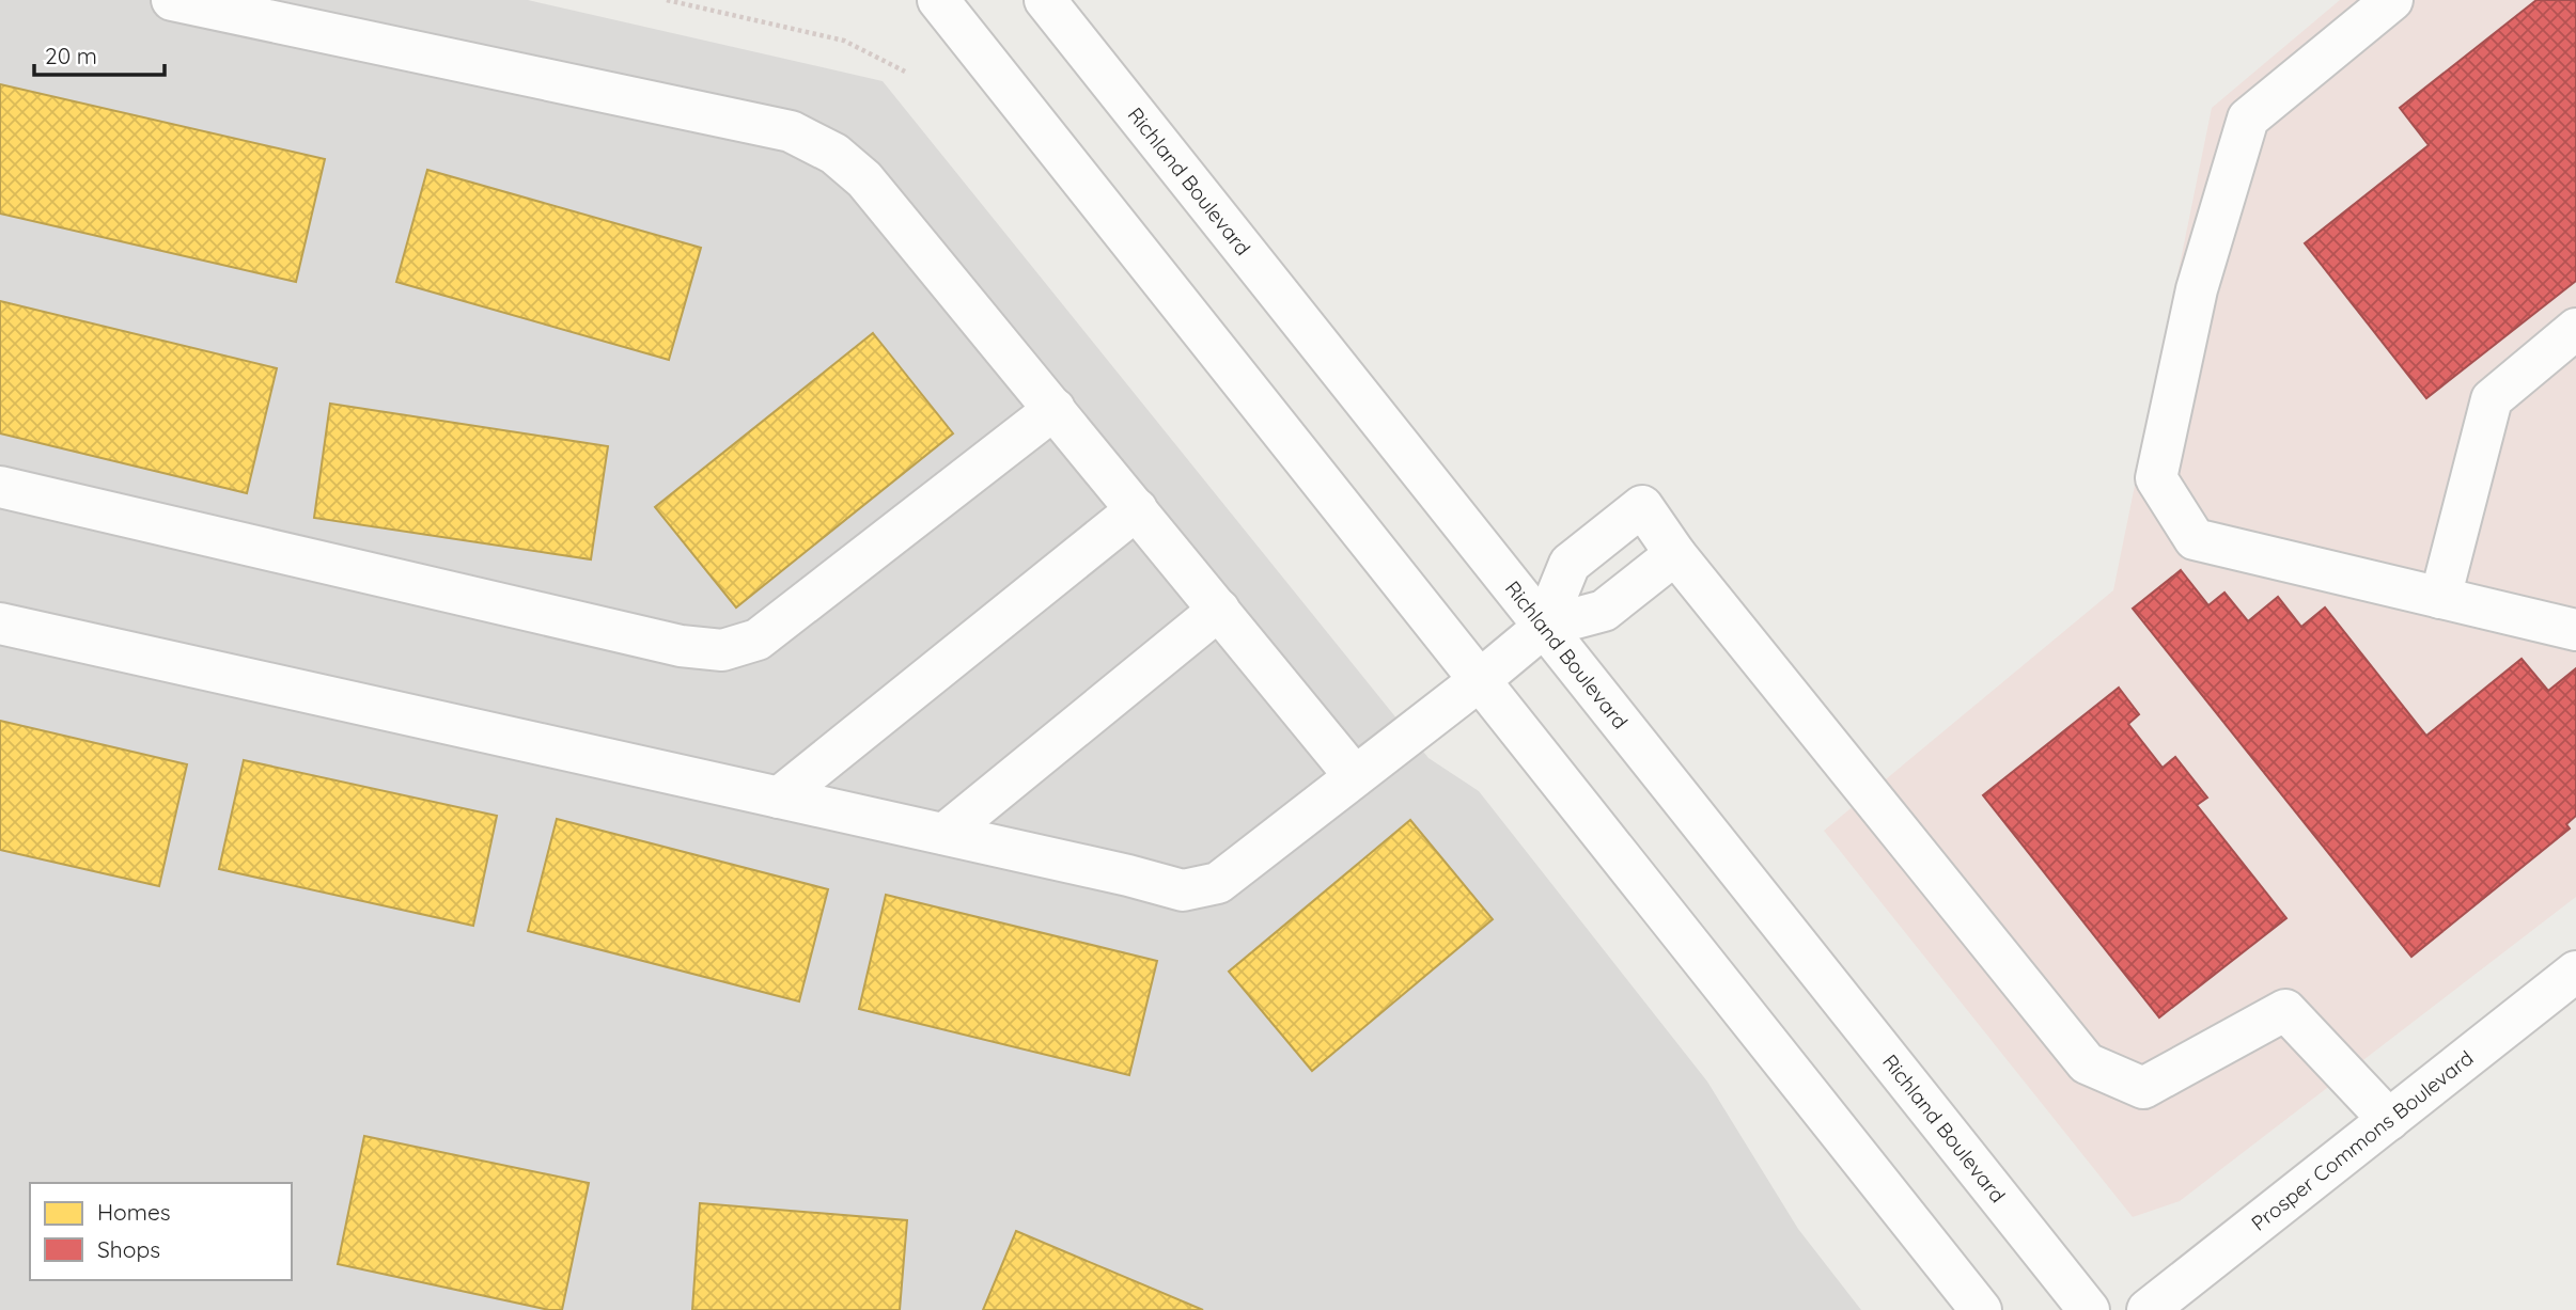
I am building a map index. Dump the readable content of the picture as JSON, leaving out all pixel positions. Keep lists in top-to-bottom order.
{
  "streets": {
    "street": ["Richland Boulevard", "Prosper Commons Boulevard"]
  },
  "legend": ["Homes", "Shops"],
  "scale_bar": "20 m"
}
